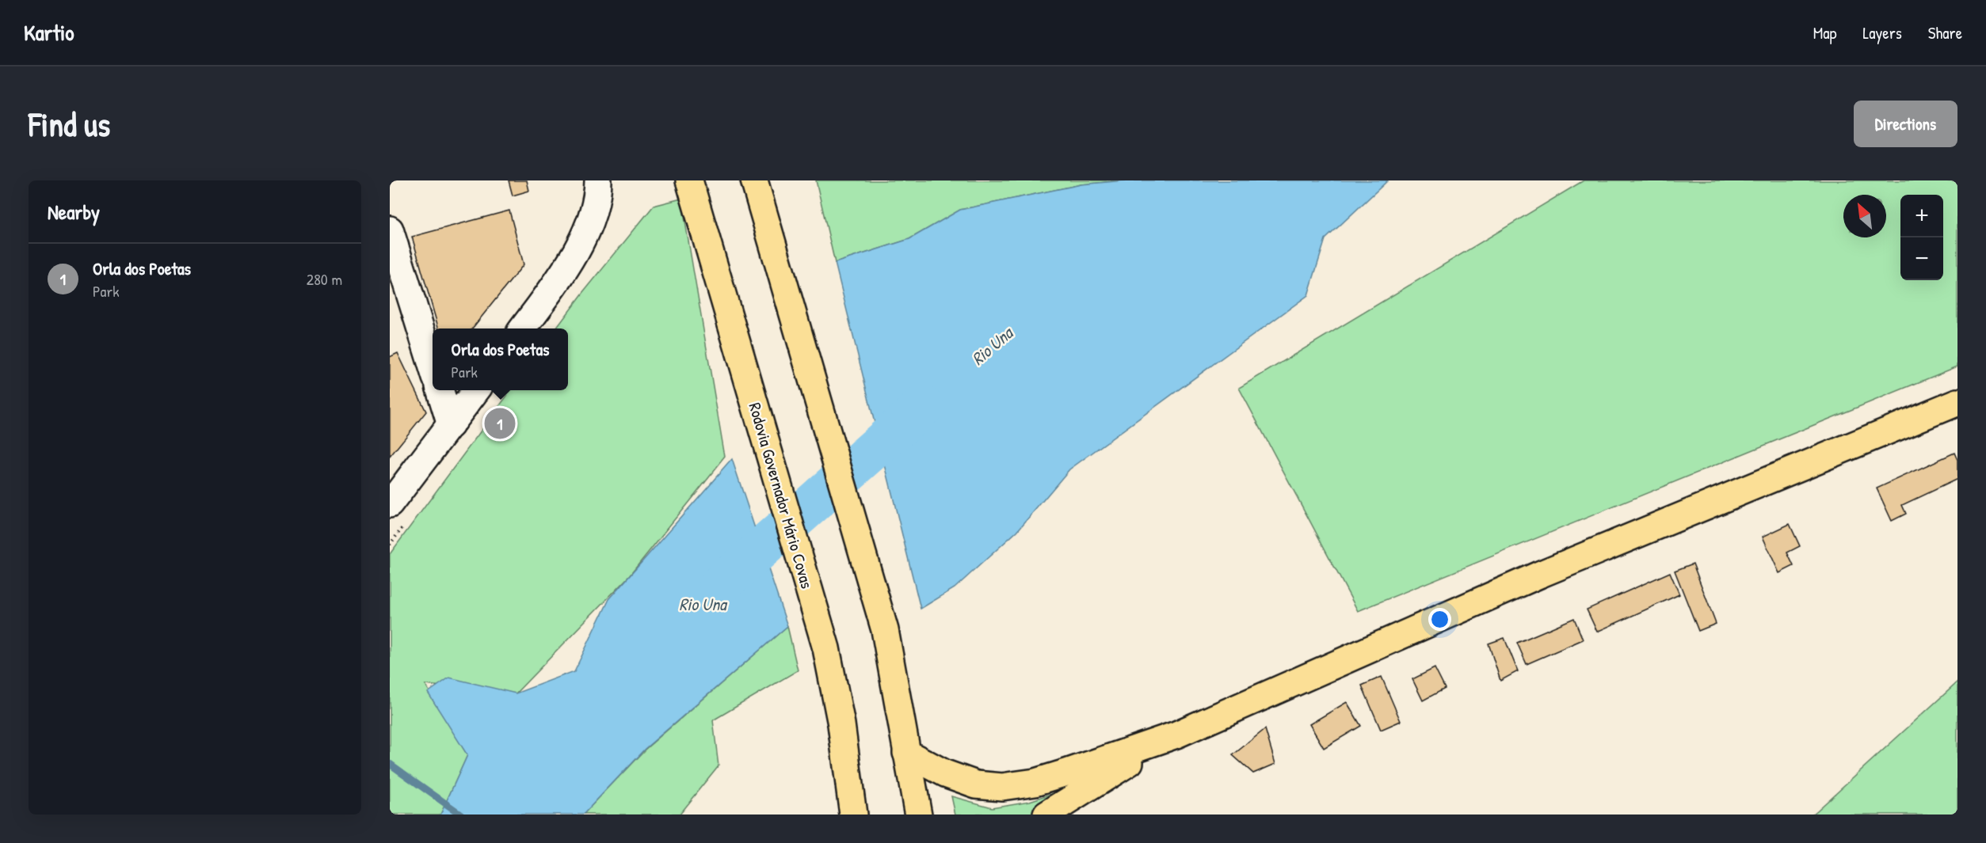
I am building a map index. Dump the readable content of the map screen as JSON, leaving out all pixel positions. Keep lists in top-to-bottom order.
{
  "streets": {
    "main road": ["Rodovia Governador Mário Covas"]
  },
  "water": ["Rio Una"],
  "north": "top left",
  "page": {
    "header": "Kartio",
    "nav": ["Map", "Layers", "Share"],
    "buttons": "Directions",
    "title": "Find us",
    "heading": "Nearby",
    "map_buttons": ["+", "−"],
    "list": [
      {
        "mark": "1",
        "name": "Orla dos Poetas",
        "note": "Park",
        "value": "280 m"
      }
    ],
    "popup": ["Orla dos Poetas", "Park"],
    "pins": "1"
  }
}
